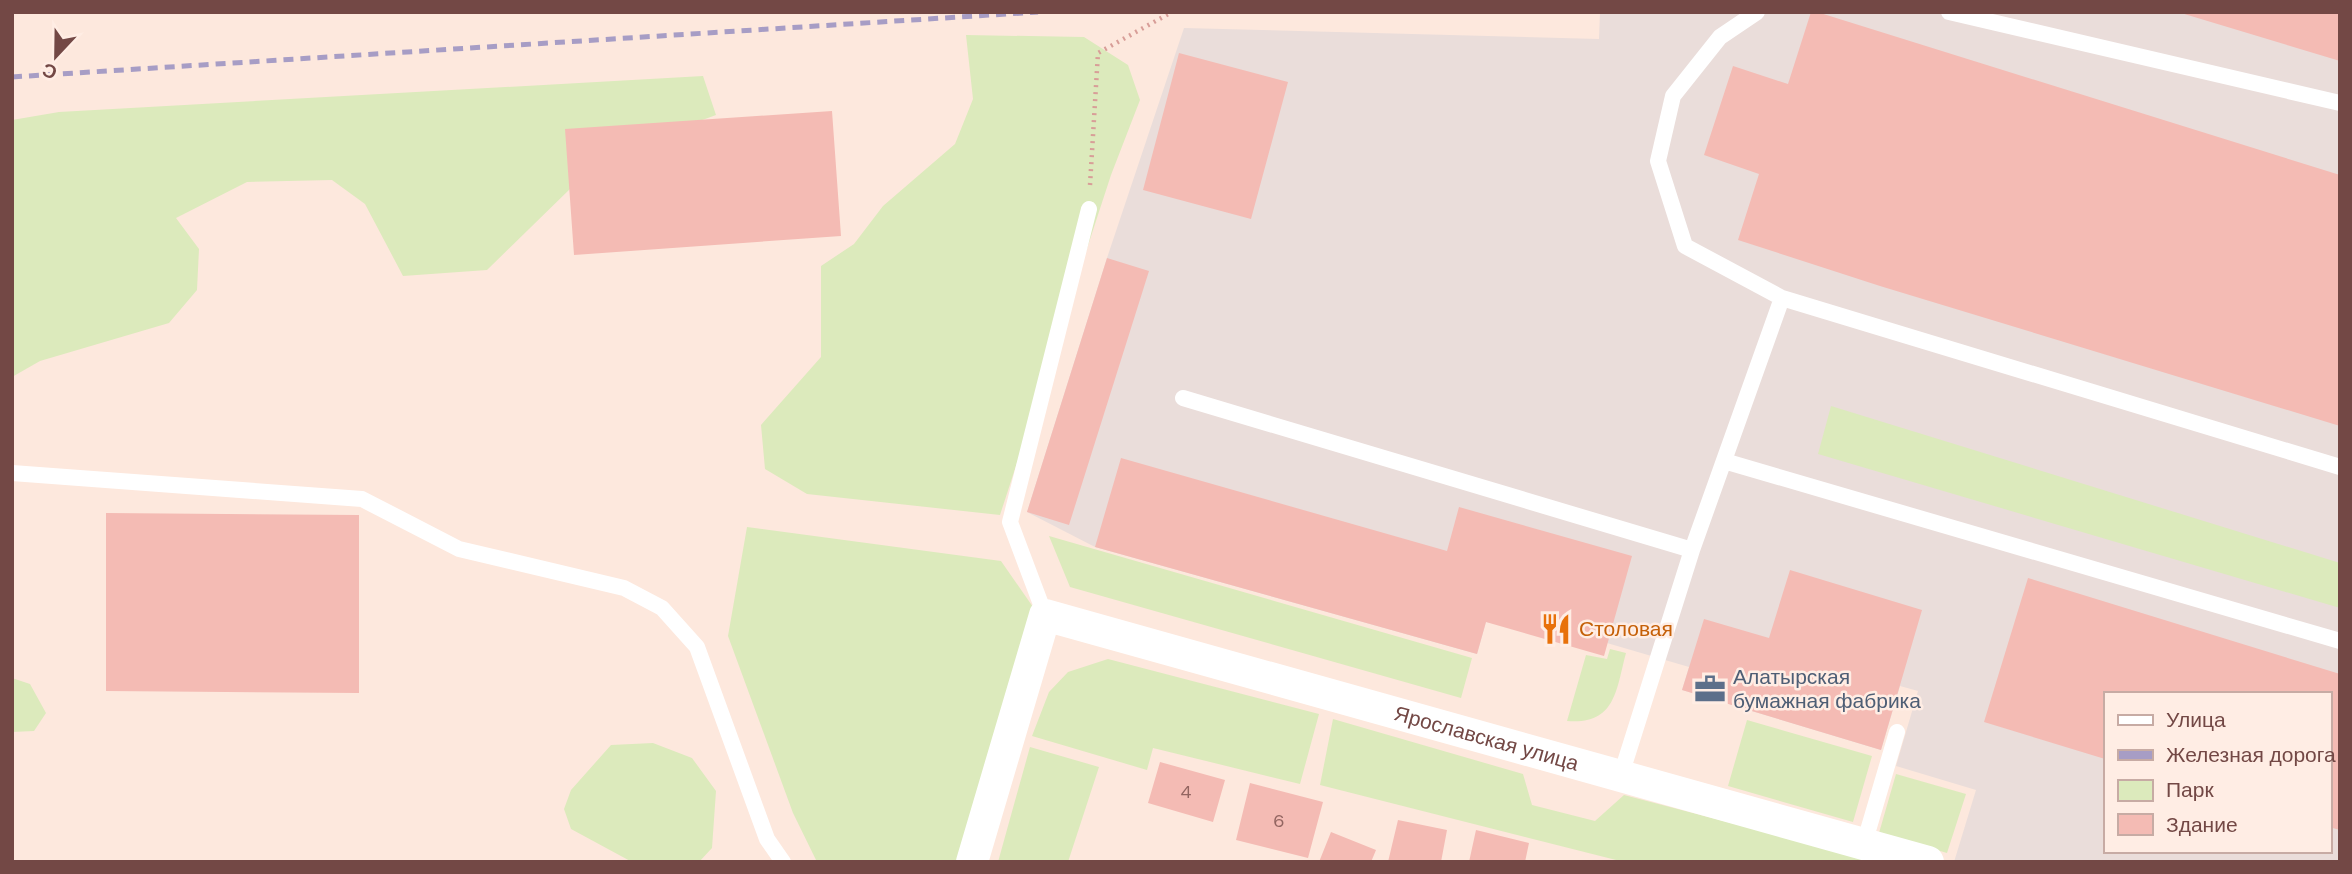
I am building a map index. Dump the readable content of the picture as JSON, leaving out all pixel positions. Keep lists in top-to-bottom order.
{
  "streets": {
    "street": ["Ярославская улица"]
  },
  "places": {
    "restaurant": ["Столовая"],
    "office": ["Алатырская бумажная фабрика"]
  },
  "house_numbers": ["4", "6"],
  "legend": [
    "Улица",
    "Железная дорога",
    "Парк",
    "Здание"
  ],
  "north": "bottom"
}
